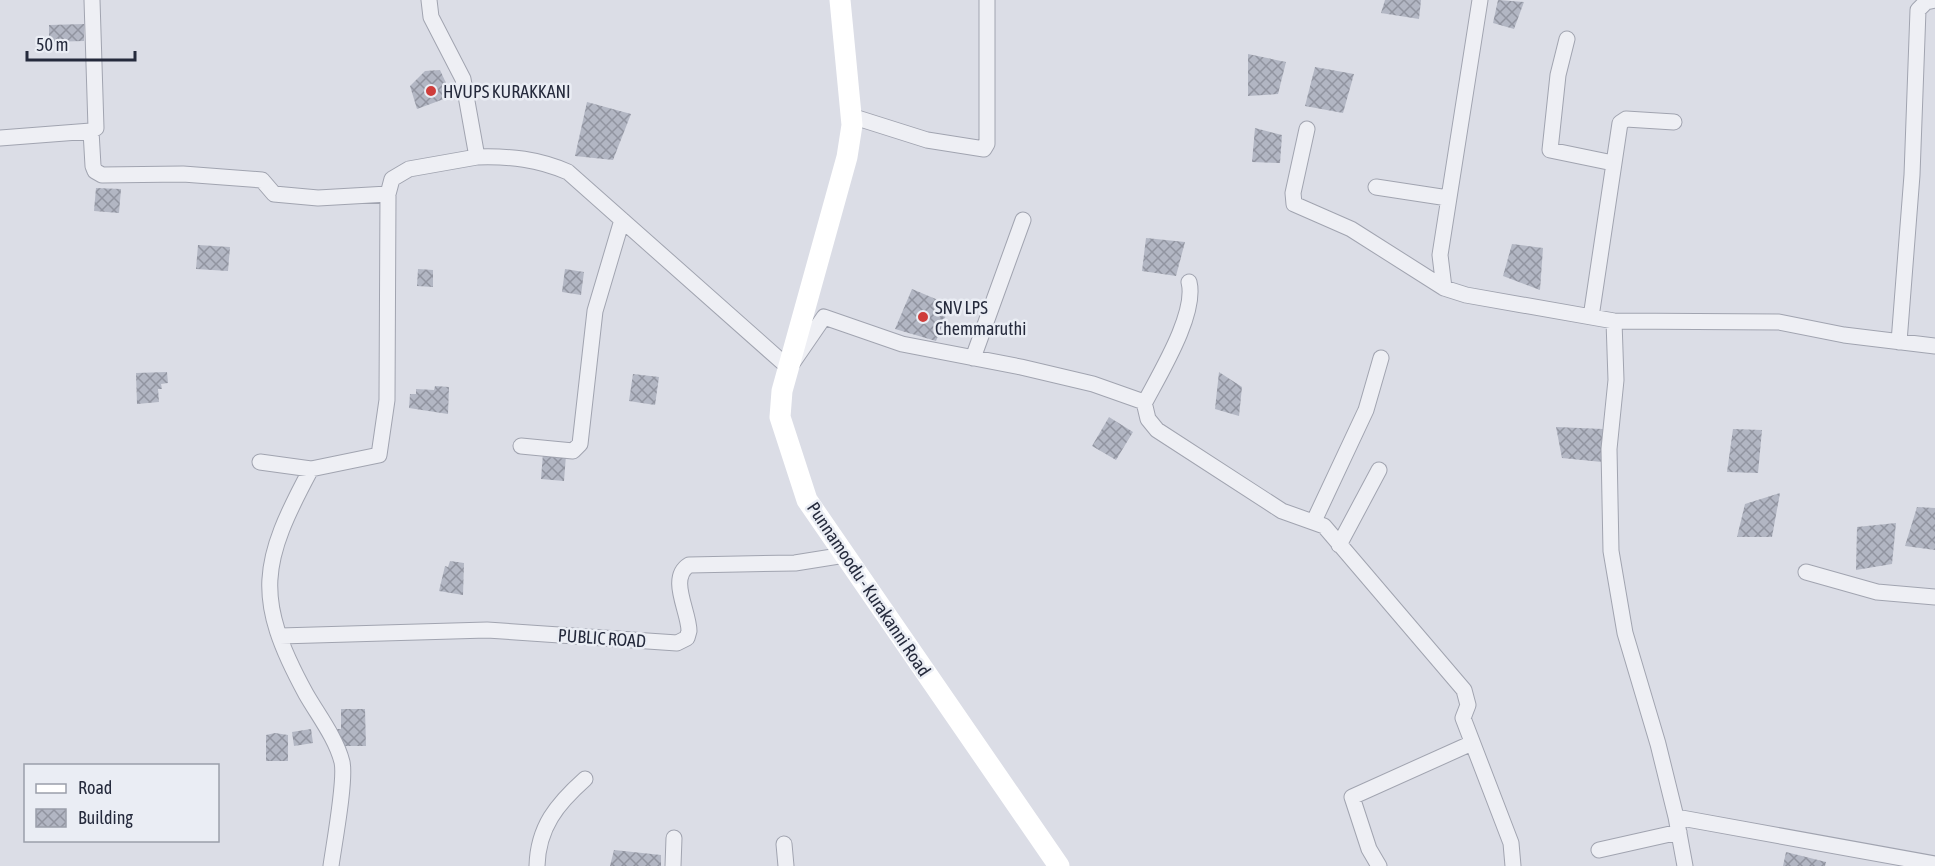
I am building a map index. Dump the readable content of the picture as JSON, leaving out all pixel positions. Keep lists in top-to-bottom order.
{
  "streets": {
    "main road": ["Punnamoodu - Kurakanni Road"],
    "street": ["PUBLIC ROAD"]
  },
  "crossings": [
    ["Punnamoodu - Kurakanni Road", "PUBLIC ROAD"]
  ],
  "places": ["HVUPS KURAKKANI", "SNV LPS Chemmaruthi"],
  "legend": ["Road", "Building"],
  "scale_bar": "50 m"
}
